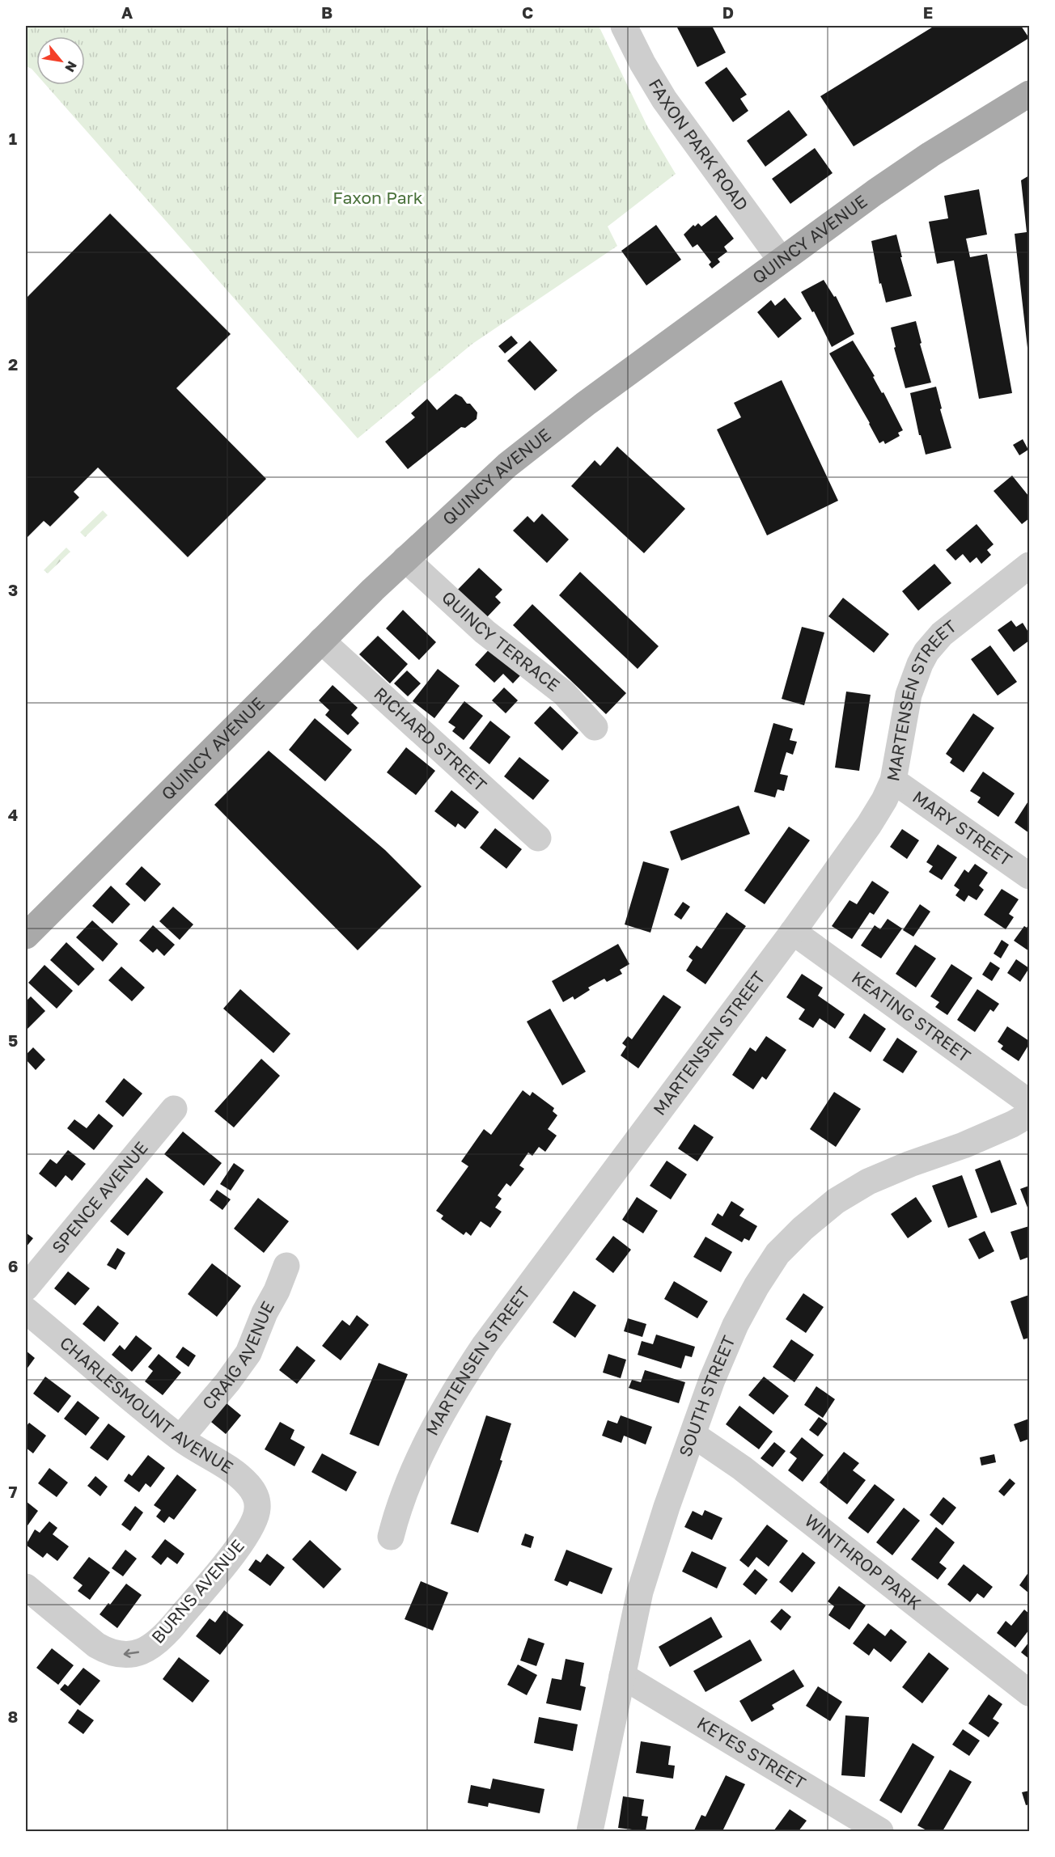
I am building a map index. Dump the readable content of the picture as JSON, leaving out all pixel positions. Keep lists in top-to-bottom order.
{
  "streets": {
    "main road": ["QUINCY AVENUE"],
    "street": [
      "FAXON PARK ROAD",
      "QUINCY TERRACE",
      "MARTENSEN STREET",
      "RICHARD STREET",
      "MARY STREET",
      "KEATING STREET",
      "SPENCE AVENUE",
      "CRAIG AVENUE",
      "SOUTH STREET",
      "CHARLESMOUNT AVENUE",
      "WINTHROP PARK",
      "BURNS AVENUE",
      "KEYES STREET"
    ]
  },
  "crossings": [
    ["FAXON PARK ROAD", "QUINCY AVENUE"],
    ["QUINCY AVENUE", "QUINCY TERRACE"],
    ["QUINCY AVENUE", "RICHARD STREET"],
    ["MARTENSEN STREET", "MARY STREET"],
    ["MARTENSEN STREET", "KEATING STREET"],
    ["CRAIG AVENUE", "CHARLESMOUNT AVENUE"],
    ["SOUTH STREET", "WINTHROP PARK"],
    ["SOUTH STREET", "KEYES STREET"],
    ["CHARLESMOUNT AVENUE", "BURNS AVENUE"]
  ],
  "parks": ["Faxon Park"],
  "north": "bottom right",
  "grid": {
    "columns": [
      "A",
      "B",
      "C",
      "D",
      "E"
    ],
    "rows": [
      "1",
      "2",
      "3",
      "4",
      "5",
      "6",
      "7",
      "8"
    ]
  }
}
